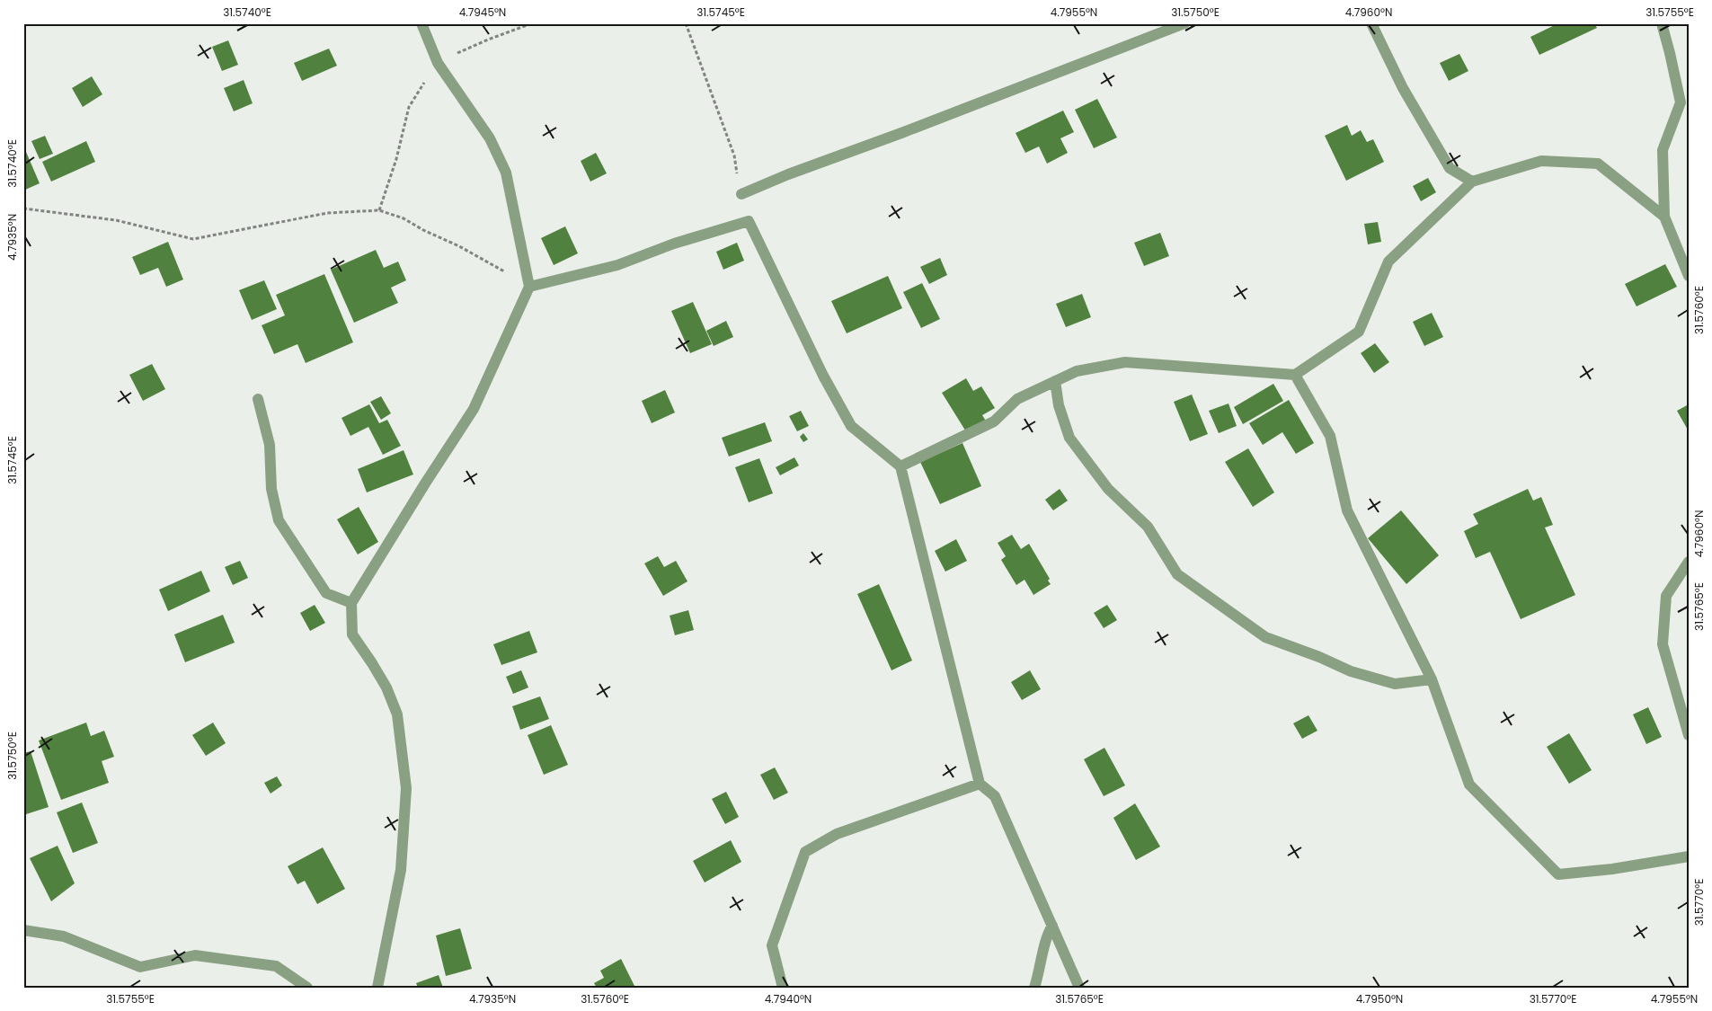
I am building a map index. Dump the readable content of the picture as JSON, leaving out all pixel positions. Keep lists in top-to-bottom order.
{
  "coordinates": [
    "31.5740°E",
    "4.7945°N",
    "31.5745°E",
    "4.7955°N",
    "31.5750°E",
    "4.7960°N",
    "31.5755°E",
    "4.7935°N",
    "31.5760°E",
    "31.5765°E",
    "31.5770°E",
    "4.7940°N",
    "4.7950°N"
  ]
}
